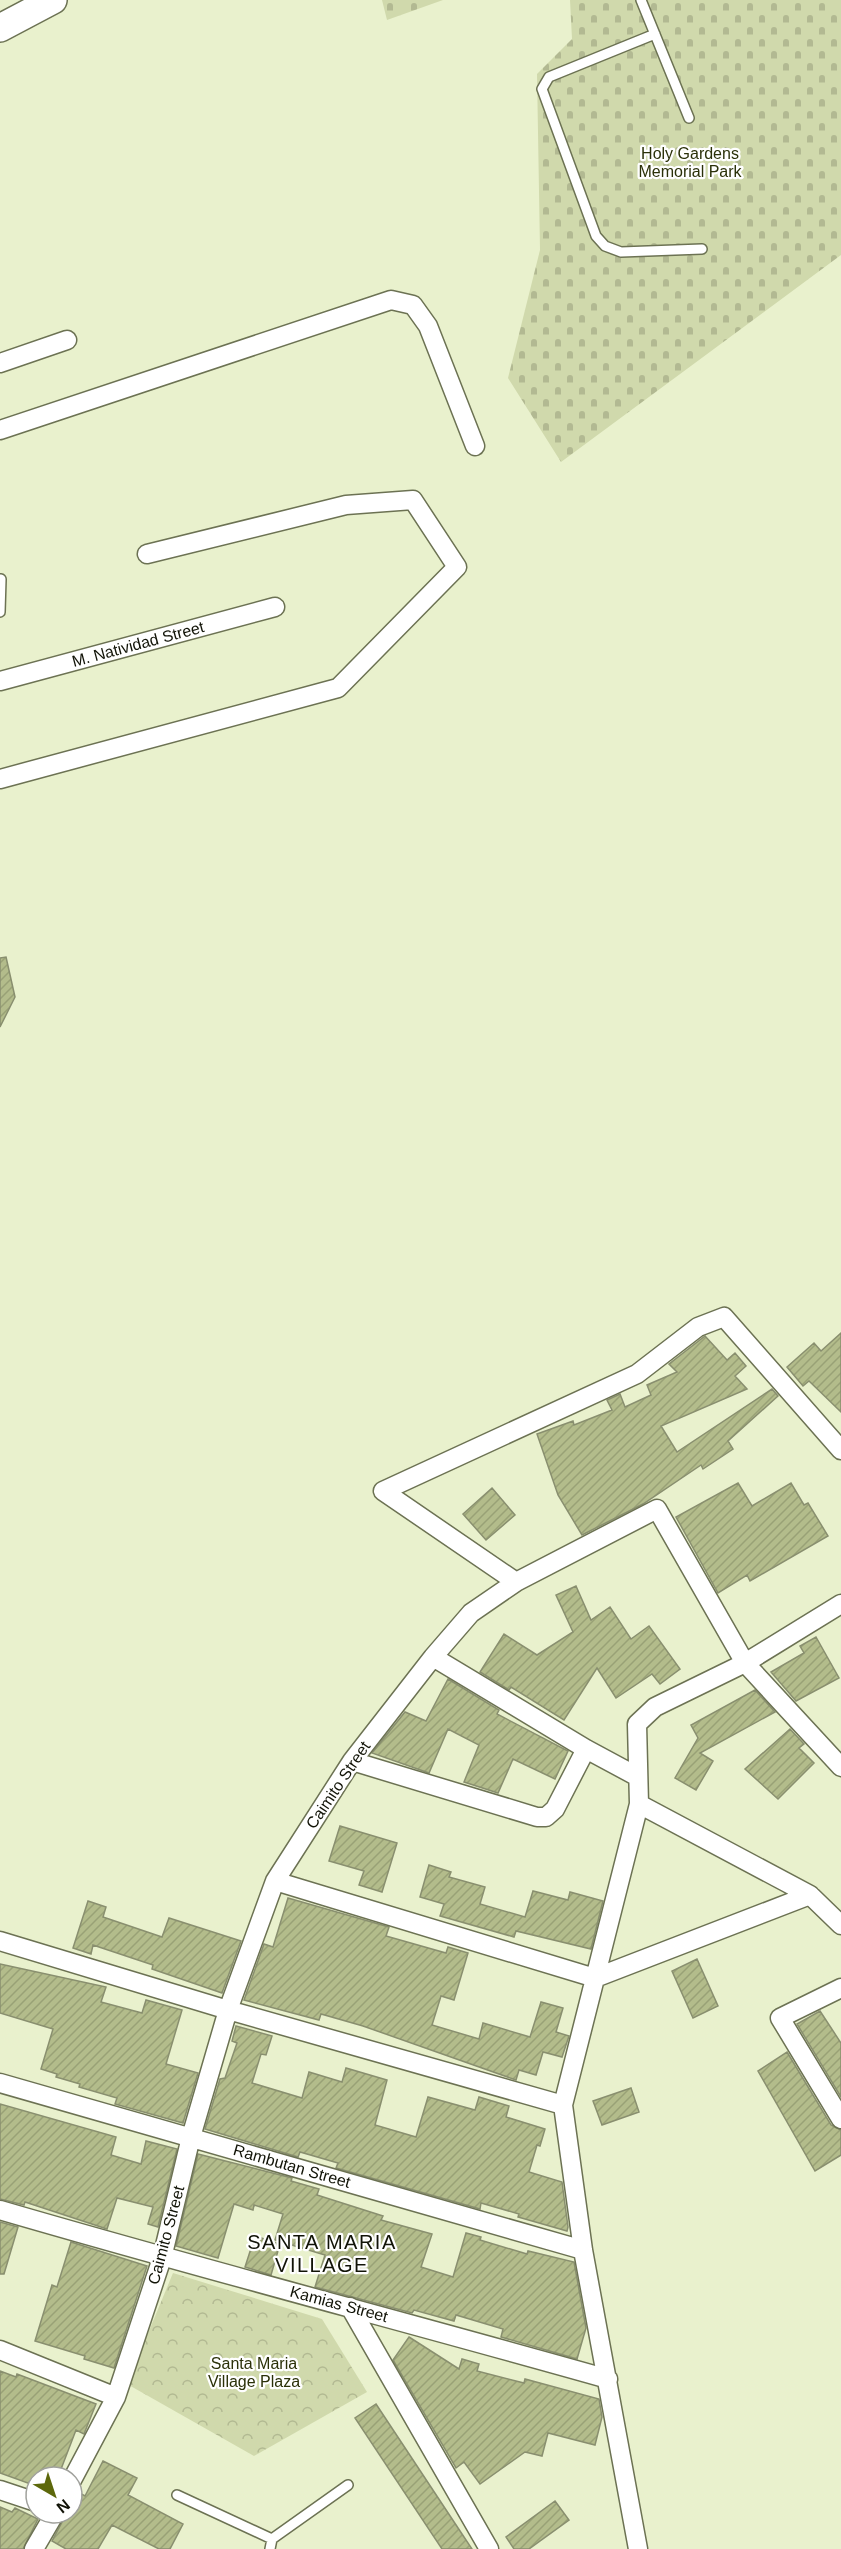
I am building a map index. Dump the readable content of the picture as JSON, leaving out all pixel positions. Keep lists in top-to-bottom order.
{
  "streets": {
    "street": [
      "M. Natividad Street",
      "Caimito Street",
      "Rambutan Street",
      "Kamias Street"
    ]
  },
  "crossings": [
    ["Caimito Street", "Rambutan Street"],
    ["Caimito Street", "Kamias Street"]
  ],
  "districts": ["SANTA MARIA VILLAGE"],
  "parks": ["Holy Gardens Memorial Park", "Santa Maria Village Plaza"],
  "north": "bottom right"
}
